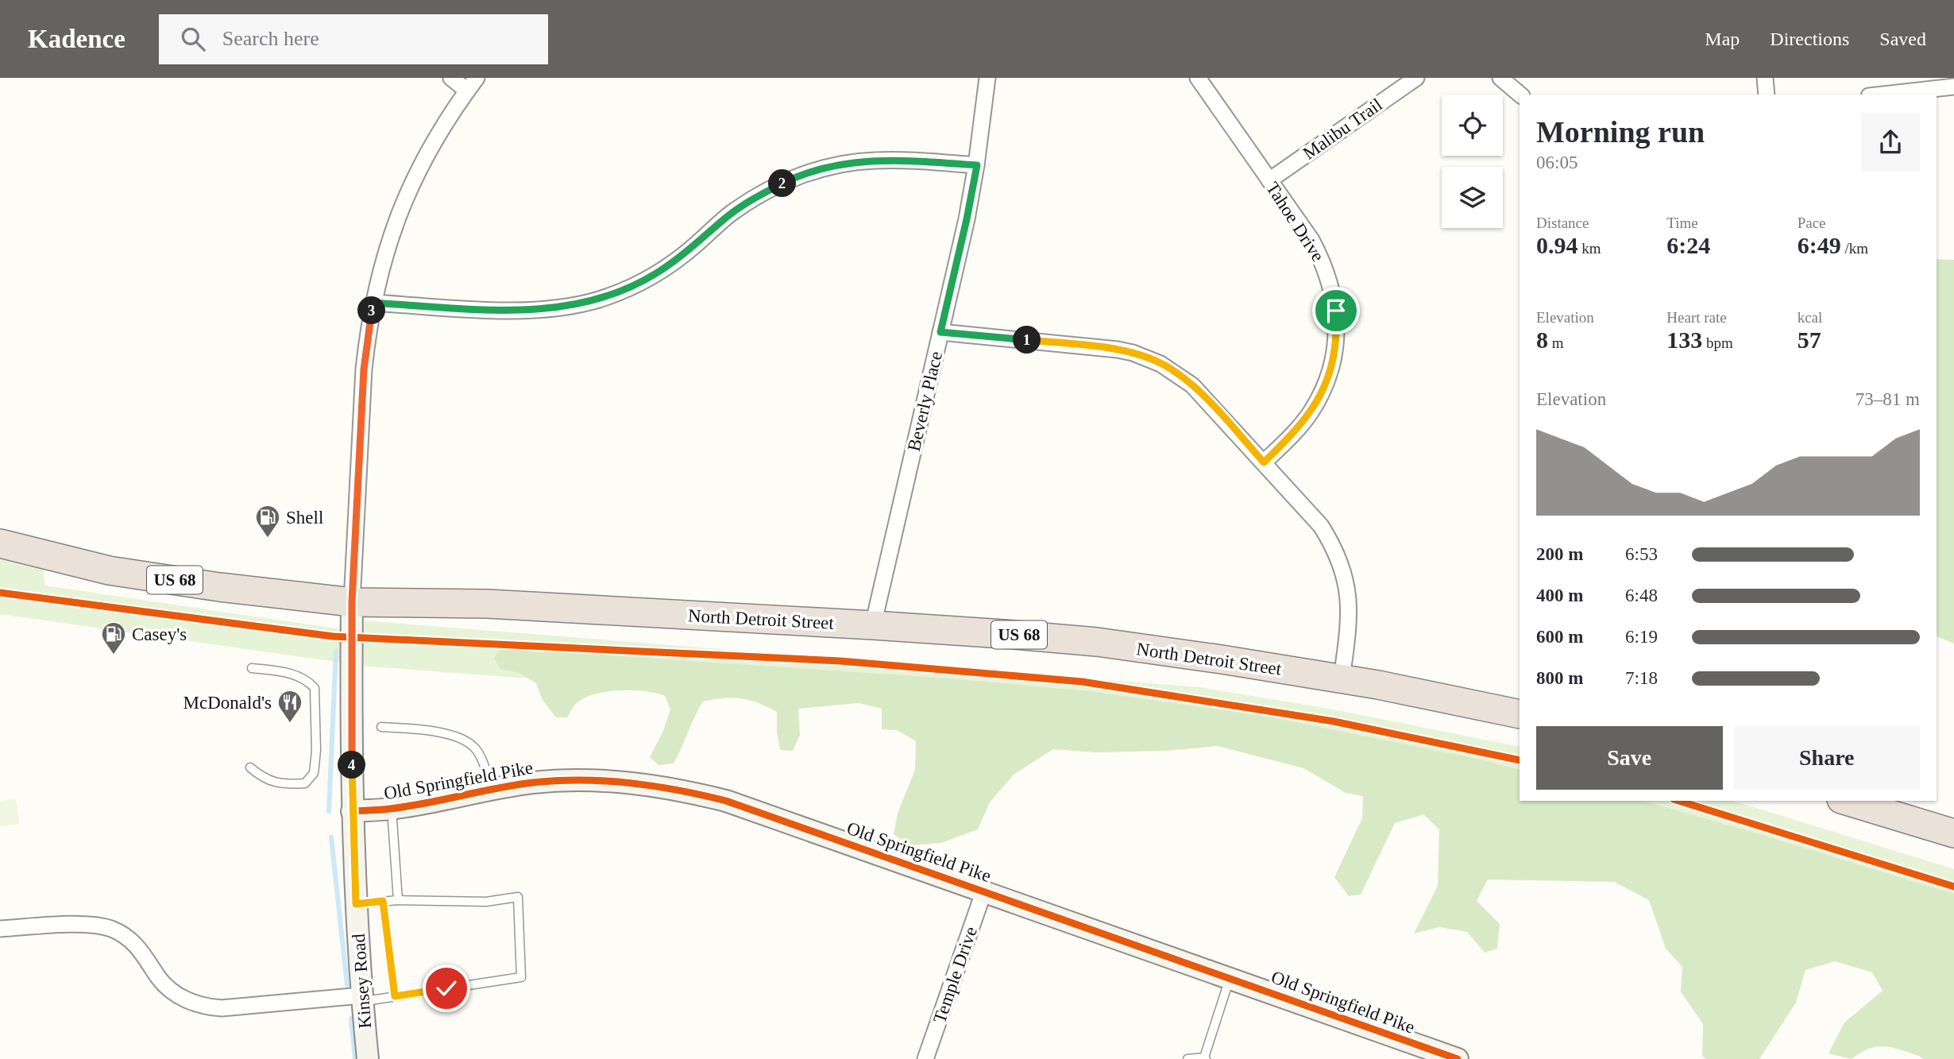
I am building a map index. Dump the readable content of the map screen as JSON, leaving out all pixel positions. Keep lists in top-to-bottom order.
{
  "streets": {
    "highway": ["US 68", "North Detroit Street"],
    "street": [
      "Malibu Trail",
      "Tahoe Drive",
      "Beverly Place",
      "Old Springfield Pike",
      "Temple Drive",
      "Kinsey Road"
    ]
  },
  "crossings": [
    ["Malibu Trail", "Tahoe Drive"],
    ["Beverly Place", "North Detroit Street"],
    ["North Detroit Street", "Kinsey Road"],
    ["Old Springfield Pike", "Temple Drive"],
    ["Old Springfield Pike", "Kinsey Road"]
  ],
  "places": {
    "fuel station": ["Shell", "Casey's"],
    "restaurant": ["McDonald's"]
  },
  "page": {
    "header": "Kadence",
    "search": "Search here",
    "nav": ["Map", "Directions", "Saved"],
    "heading": ["Morning run", "06:05"],
    "pins": [
      "2",
      "3",
      "1",
      "4"
    ],
    "stats": [
      ["Distance", "0.94 km"],
      ["Time", "6:24"],
      ["Pace", "6:49 /km"],
      ["Elevation", "8 m"],
      ["Heart rate", "133 bpm"],
      ["kcal", "57"]
    ],
    "chart": ["Elevation", "73–81 m"],
    "list": [
      {
        "name": "200 m",
        "note": "6:53"
      },
      {
        "name": "400 m",
        "note": "6:48"
      },
      {
        "name": "600 m",
        "note": "6:19"
      },
      {
        "name": "800 m",
        "note": "7:18"
      }
    ],
    "buttons": ["Save", "Share"]
  }
}
